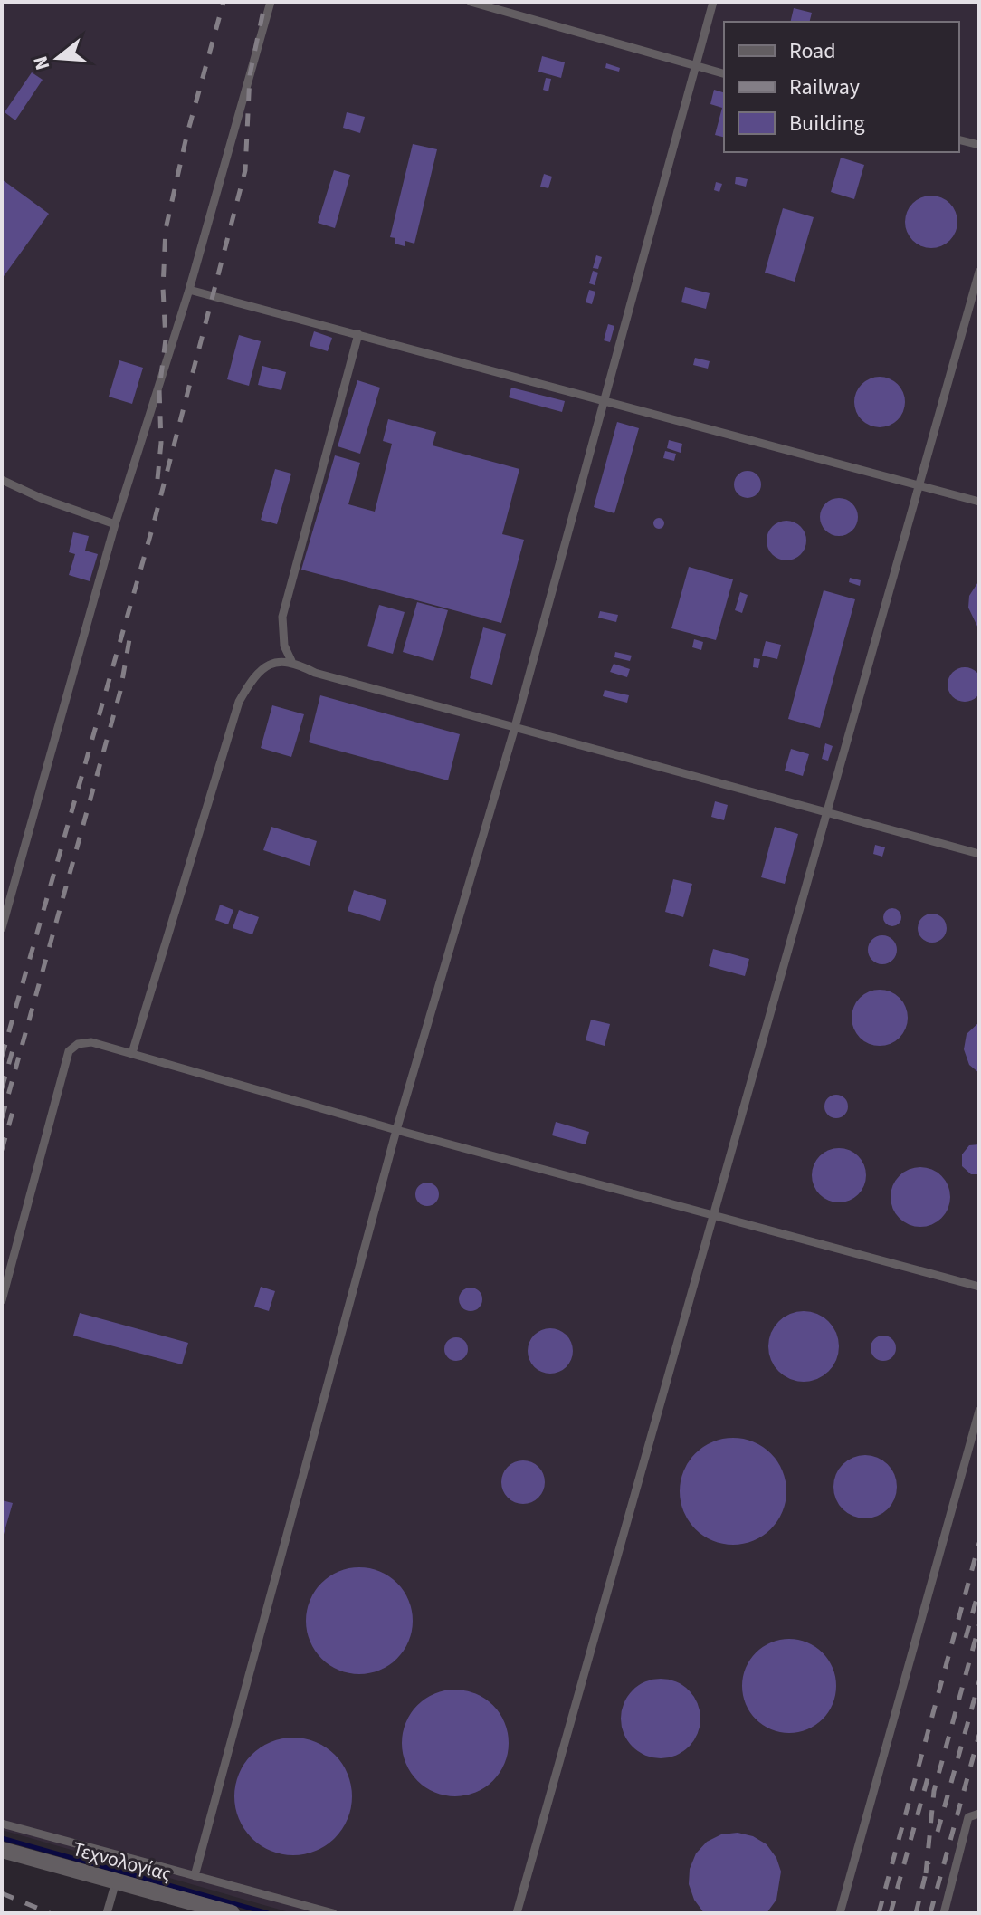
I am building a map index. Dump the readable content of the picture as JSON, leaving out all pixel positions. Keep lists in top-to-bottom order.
{
  "streets": {
    "street": ["Τεχνολογίας"]
  },
  "legend": ["Road", "Railway", "Building"],
  "north": "left"
}
